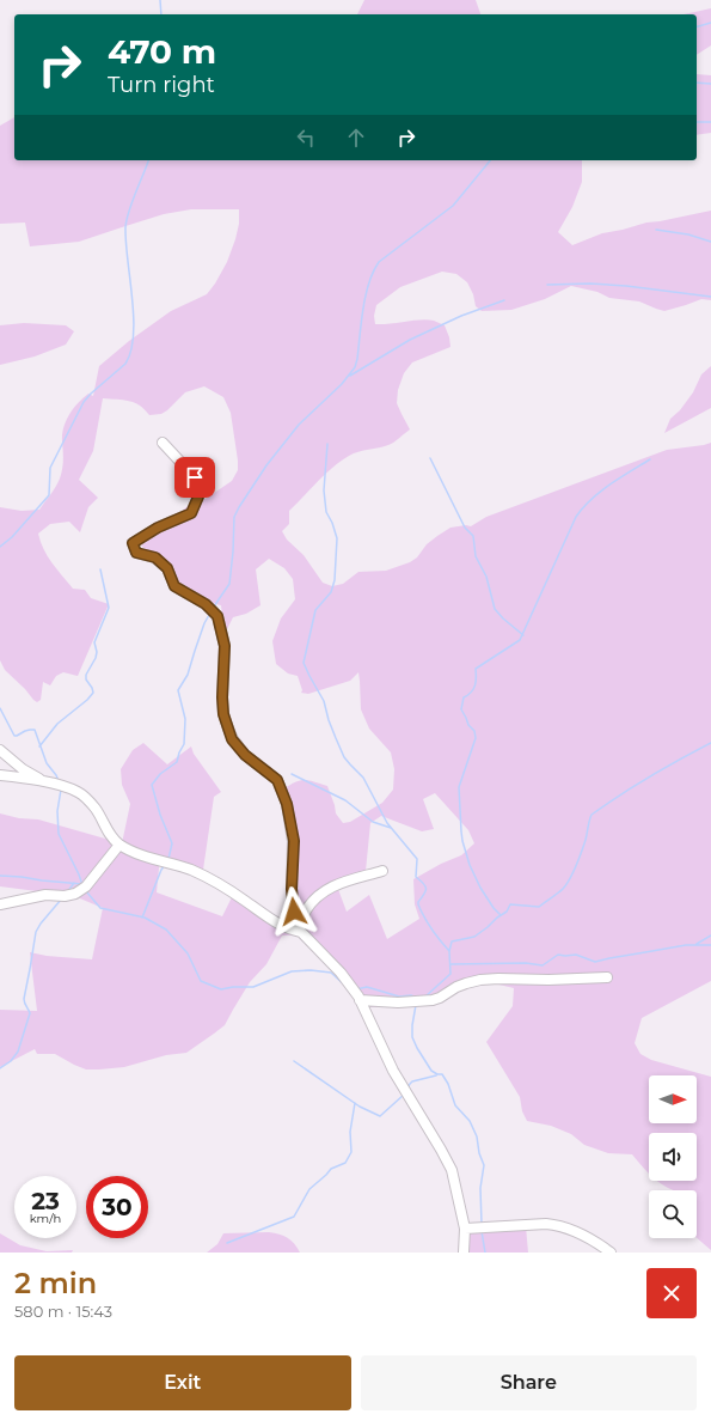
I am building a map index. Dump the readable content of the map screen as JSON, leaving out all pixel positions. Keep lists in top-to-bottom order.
{
  "north": "right",
  "page": {
    "turn": ["470 m", "Turn right"],
    "speed": "23 km/h",
    "limit": "30",
    "heading": ["2 min", "580 m · 15:43"],
    "buttons": ["Exit", "Share"]
  }
}
